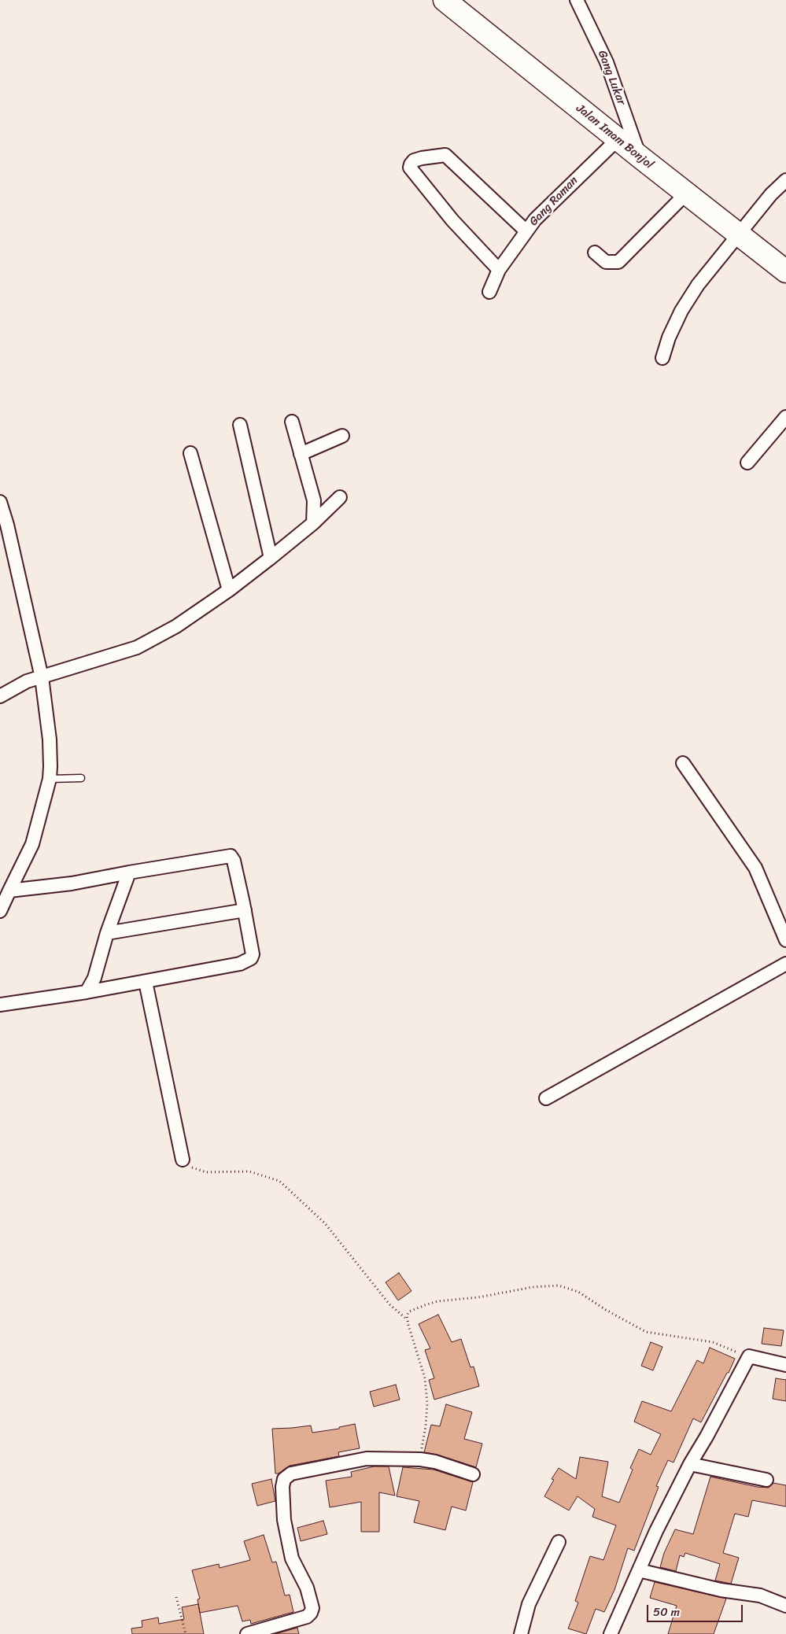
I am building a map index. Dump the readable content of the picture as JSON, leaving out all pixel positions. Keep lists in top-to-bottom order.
{
  "streets": {
    "highway": ["Jalan Imam Bonjol"],
    "street": ["Gang Lukar", "Gang Raman"]
  },
  "crossings": [
    ["Gang Lukar", "Jalan Imam Bonjol"],
    ["Jalan Imam Bonjol", "Gang Raman"]
  ],
  "scale_bar": "50 m"
}
